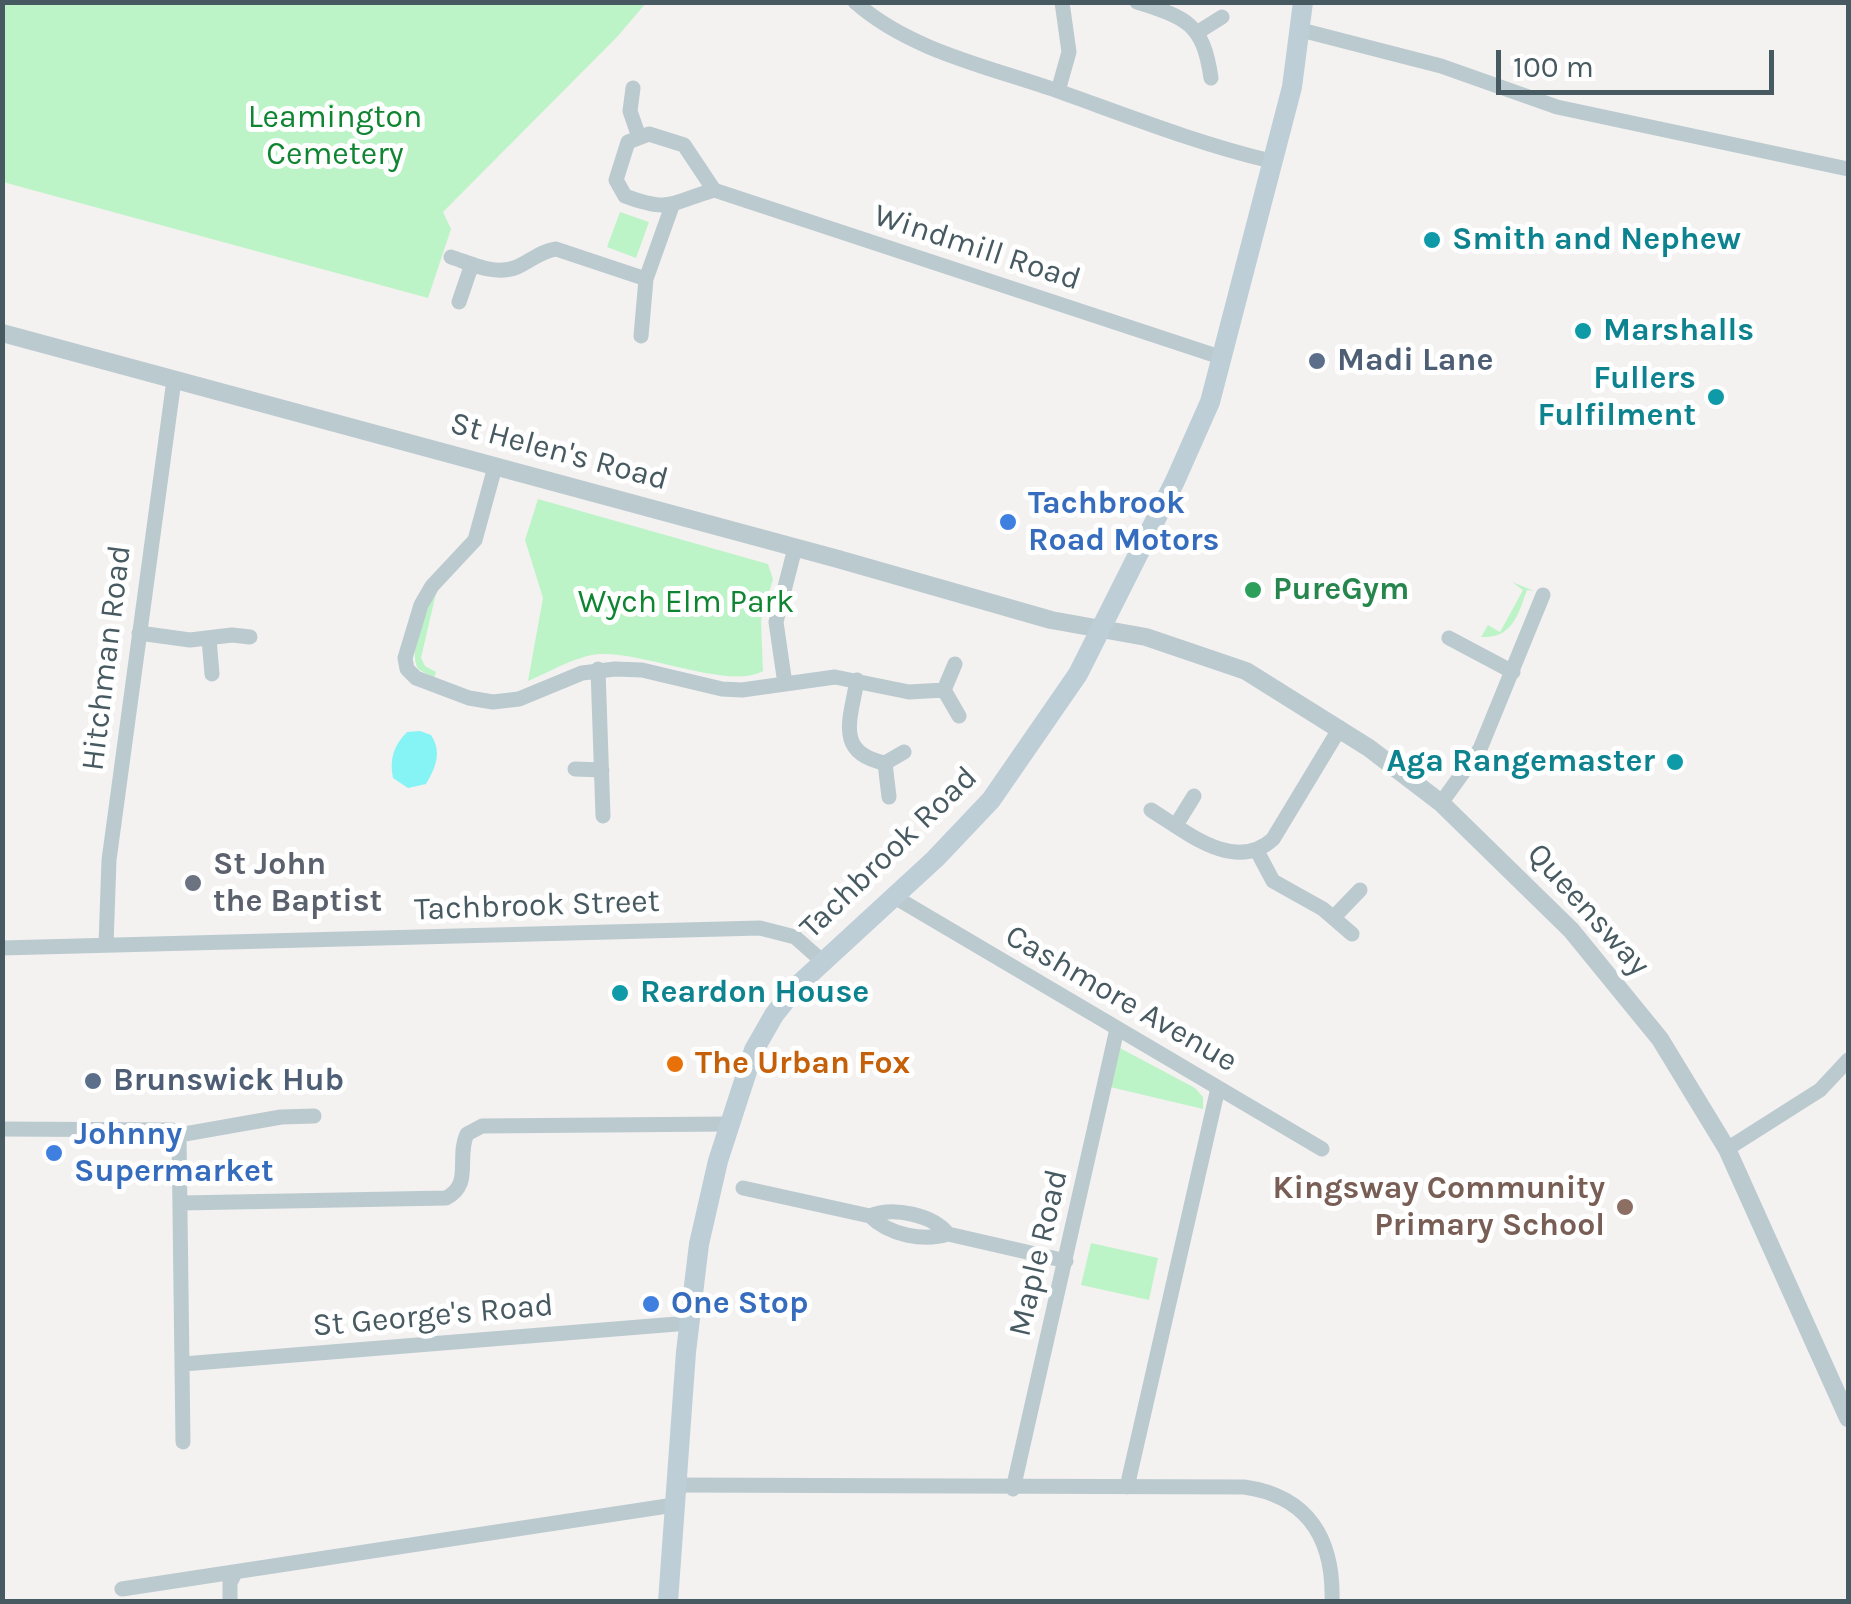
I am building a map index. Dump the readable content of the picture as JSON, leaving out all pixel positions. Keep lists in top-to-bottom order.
{
  "streets": {
    "main road": ["Tachbrook Road"],
    "street": [
      "Windmill Road",
      "St Helen's Road",
      "Hitchman Road",
      "Tachbrook Street",
      "Queensway",
      "Cashmore Avenue",
      "Maple Road",
      "St George's Road"
    ]
  },
  "crossings": [
    ["Windmill Road", "Tachbrook Road"],
    ["St Helen's Road", "Hitchman Road"],
    ["St Helen's Road", "Tachbrook Road"],
    ["St Helen's Road", "Queensway"],
    ["Hitchman Road", "Tachbrook Street"],
    ["Tachbrook Road", "Tachbrook Street"],
    ["Tachbrook Road", "Queensway"],
    ["Tachbrook Road", "Cashmore Avenue"],
    ["Tachbrook Road", "St George's Road"],
    ["Cashmore Avenue", "Maple Road"]
  ],
  "parks": ["Leamington Cemetery", "Wych Elm Park"],
  "places": [
    "Smith and Nephew",
    "Marshalls",
    "Madi Lane",
    "Fullers Fulfilment",
    "Tachbrook Road Motors",
    "PureGym",
    "Aga Rangemaster",
    "St John the Baptist",
    "Reardon House",
    "The Urban Fox",
    "Brunswick Hub",
    "Johnny Supermarket",
    "Kingsway Community Primary School",
    "One Stop"
  ],
  "scale_bar": "100 m"
}
